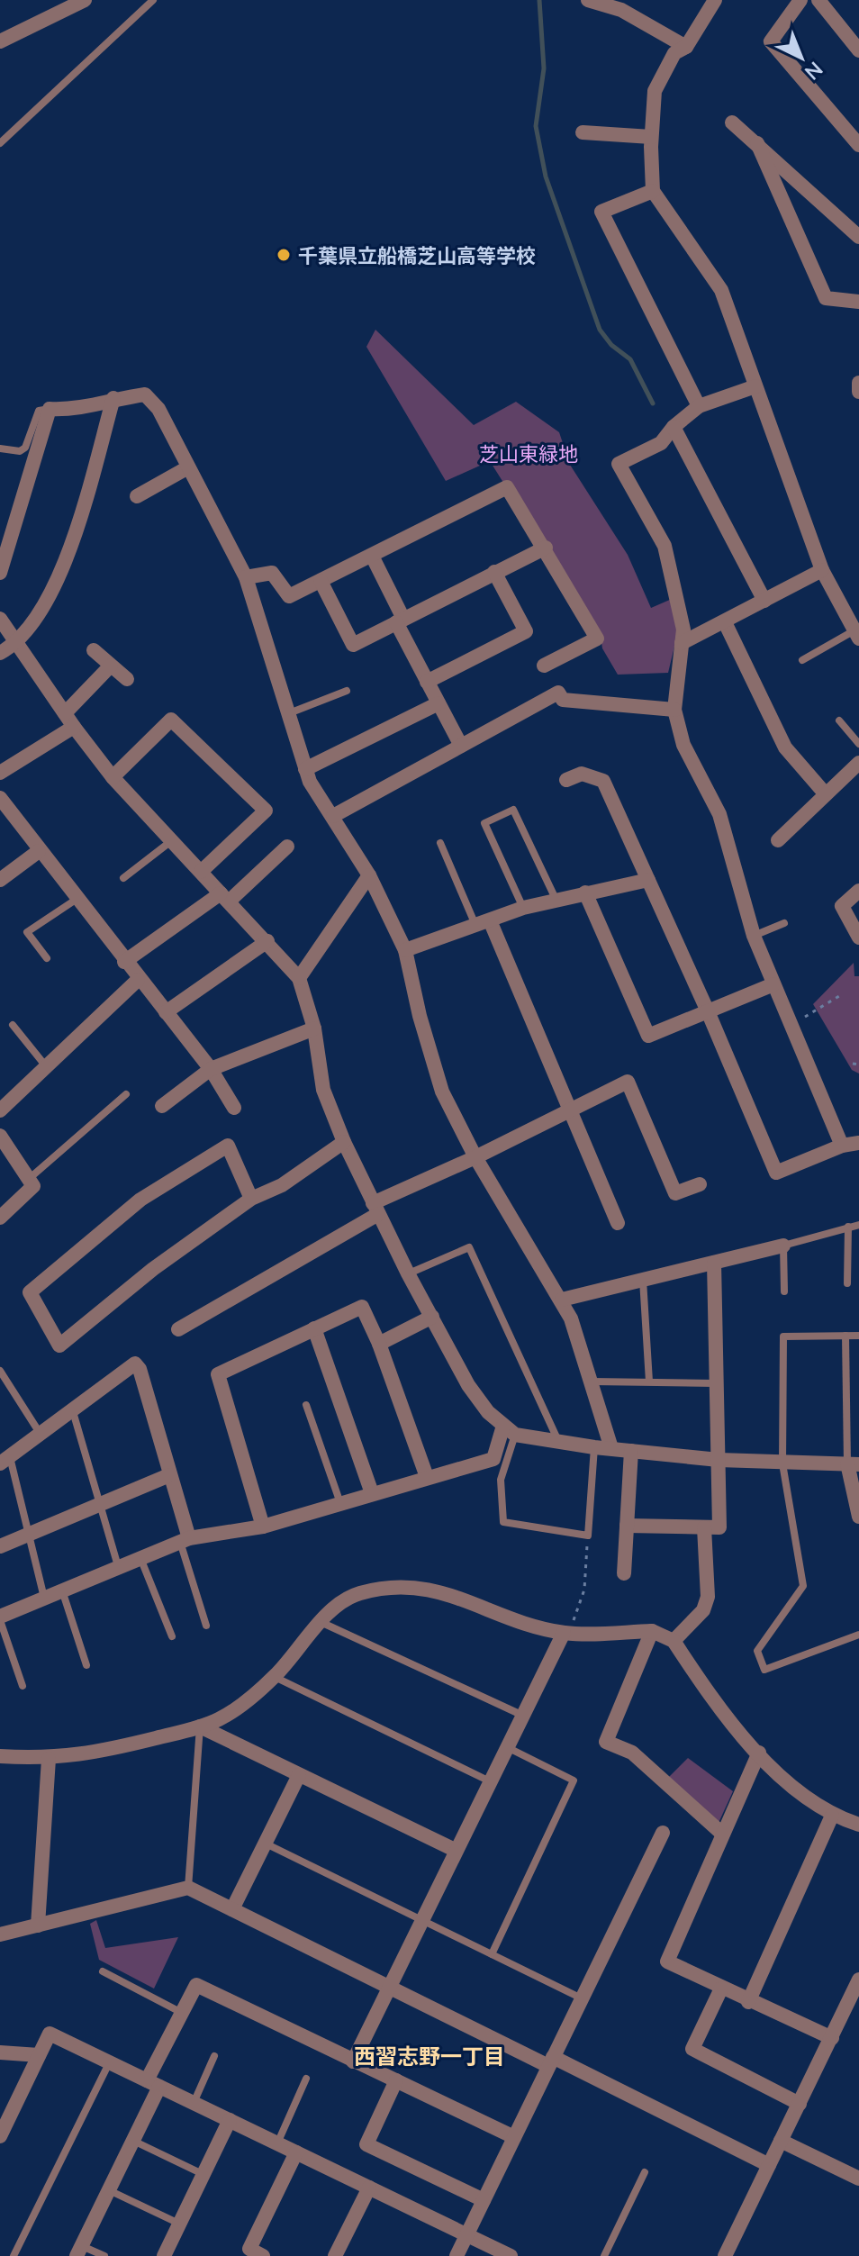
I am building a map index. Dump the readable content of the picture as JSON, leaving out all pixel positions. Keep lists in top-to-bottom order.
{
  "districts": ["西習志野一丁目"],
  "parks": ["芝山東緑地"],
  "places": ["千葉県立船橋芝山高等学校"],
  "north": "bottom right"
}
